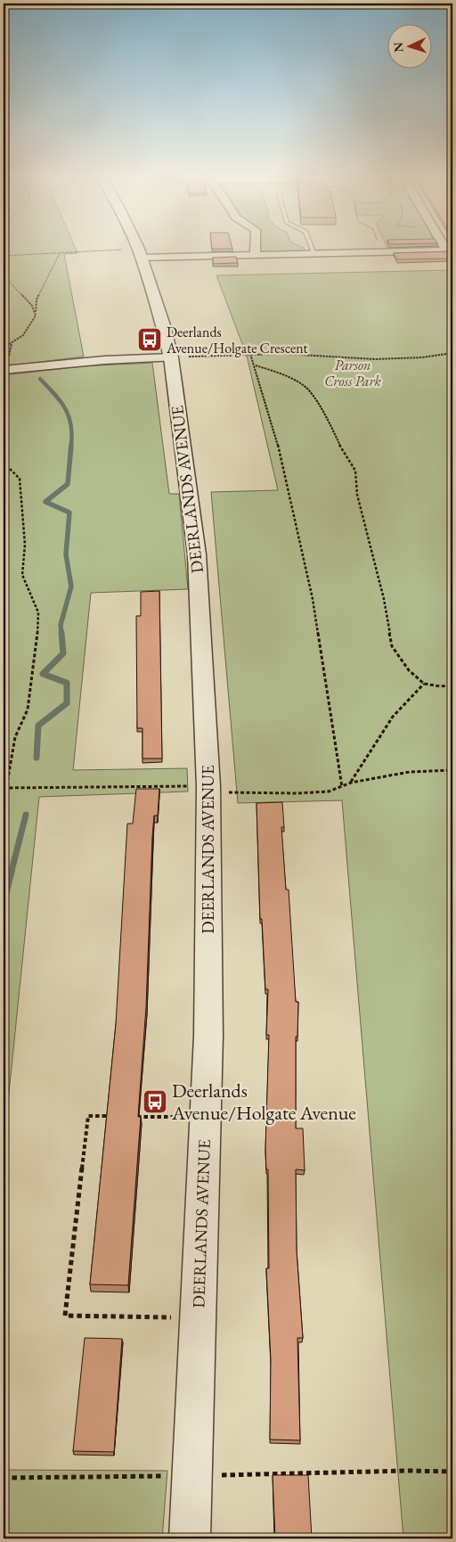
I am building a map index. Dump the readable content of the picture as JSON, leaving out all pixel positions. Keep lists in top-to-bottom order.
{
  "streets": {
    "street": ["DEERLANDS AVENUE"]
  },
  "parks": ["Parson Cross Park"],
  "places": {
    "bus stop": ["Deerlands Avenue/Holgate Crescent", "Deerlands Avenue/Holgate Avenue"]
  },
  "north": "left"
}
